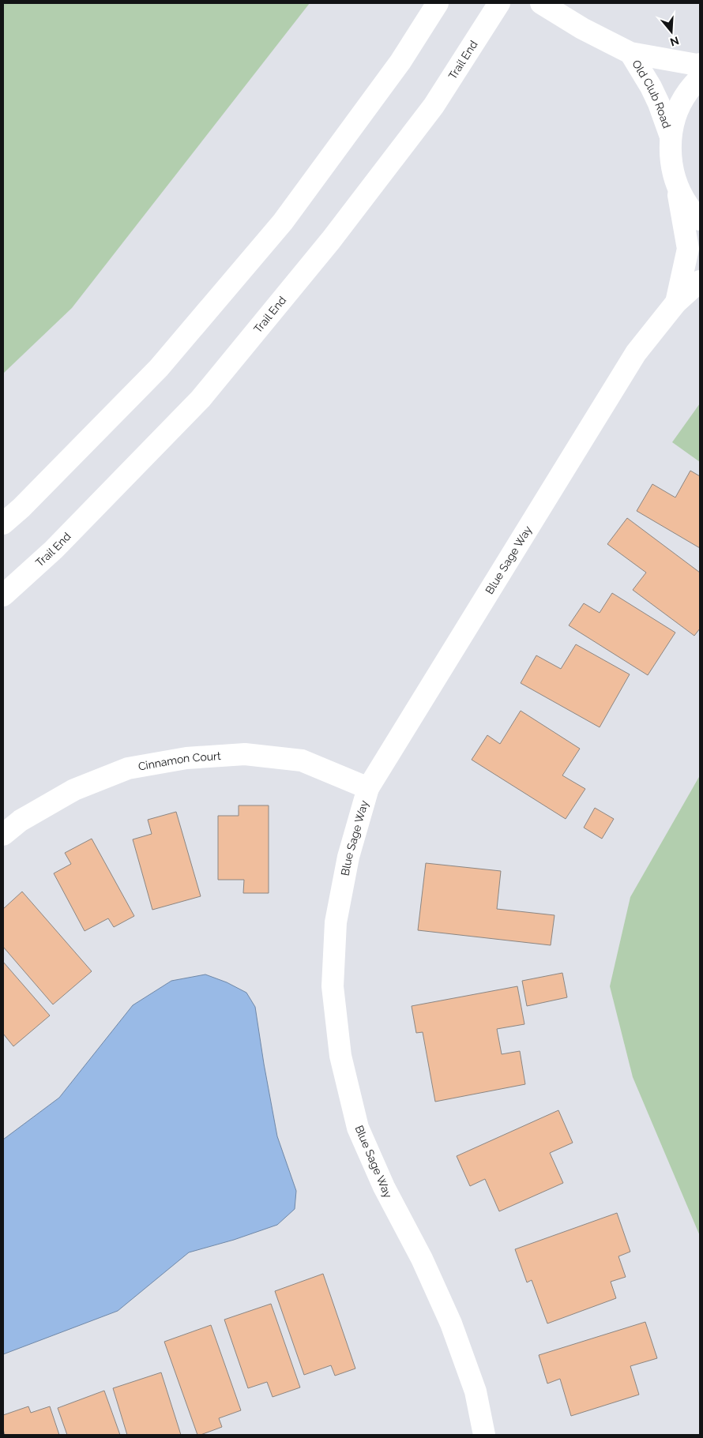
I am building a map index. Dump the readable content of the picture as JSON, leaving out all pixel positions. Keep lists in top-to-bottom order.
{
  "streets": {
    "street": [
      "Trail End",
      "Old Club Road",
      "Blue Sage Way",
      "Cinnamon Court"
    ]
  },
  "crossings": [
    ["Blue Sage Way", "Cinnamon Court"]
  ],
  "north": "bottom"
}
